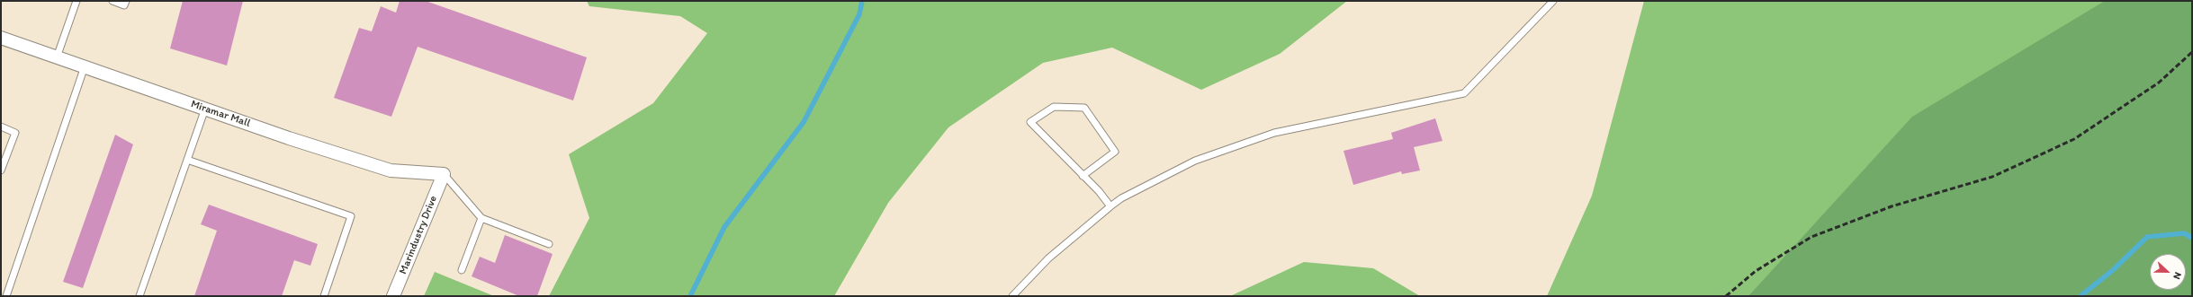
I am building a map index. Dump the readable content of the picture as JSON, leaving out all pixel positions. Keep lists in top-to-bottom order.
{
  "streets": {
    "street": ["Miramar Mall", "Marindustry Drive"]
  },
  "crossings": [
    ["Miramar Mall", "Marindustry Drive"]
  ],
  "north": "right"
}
